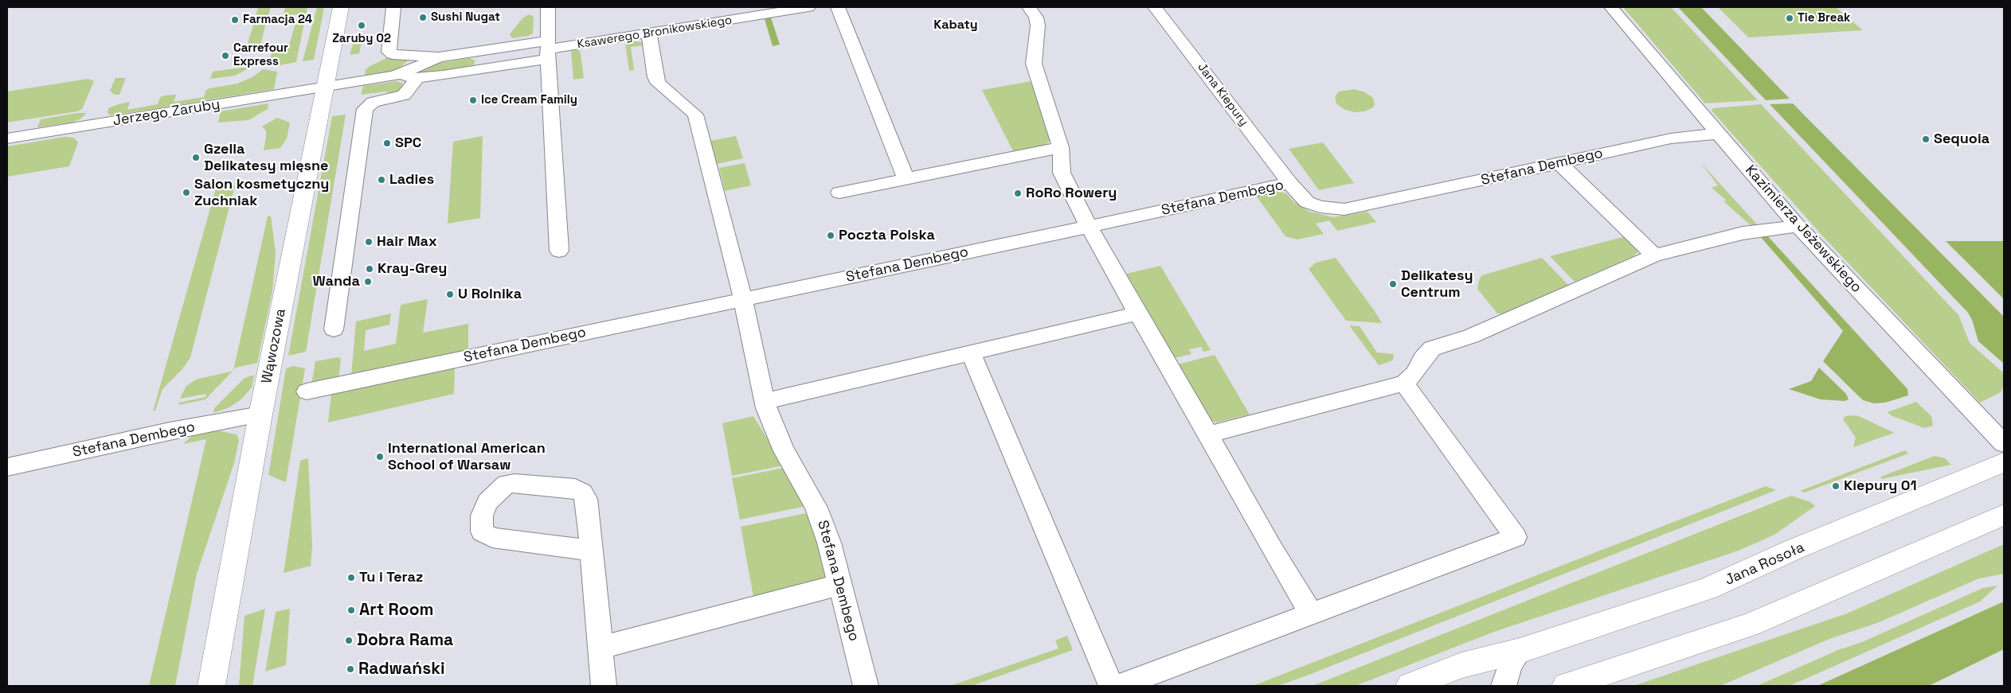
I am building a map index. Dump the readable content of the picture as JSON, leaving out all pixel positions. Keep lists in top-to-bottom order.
{
  "streets": {
    "street": [
      "Ksawerego Bronikowskiego",
      "Jana Kiepury",
      "Jerzego Zaruby",
      "Stefana Dembego",
      "Kazimierza Jeżewskiego",
      "Wąwozowa",
      "Jana Rosoła"
    ]
  },
  "crossings": [
    ["Ksawerego Bronikowskiego", "Jerzego Zaruby"],
    ["Ksawerego Bronikowskiego", "Stefana Dembego"],
    ["Ksawerego Bronikowskiego", "Wąwozowa"],
    ["Jana Kiepury", "Stefana Dembego"],
    ["Jerzego Zaruby", "Wąwozowa"],
    ["Stefana Dembego", "Kazimierza Jeżewskiego"],
    ["Stefana Dembego", "Wąwozowa"]
  ],
  "districts": ["Kabaty"],
  "places": [
    "Sushi Nugat",
    "Tie Break",
    "Farmacja 24",
    "Zaruby 02",
    "Carrefour Express",
    "Ice Cream Family",
    "Sequoia",
    "SPC",
    "Gzella Delikatesy mięsne",
    "Ladies",
    "Salon kosmetyczny Zuchniak",
    "RoRo Rowery",
    "Poczta Polska",
    "Hair Max",
    "Kray-Grey",
    "Wanda",
    "Delikatesy Centrum",
    "U Rolnika",
    "International American School of Warsaw",
    "Kiepury 01",
    "Tu i Teraz",
    "Art Room",
    "Dobra Rama",
    "Radwański"
  ]
}
